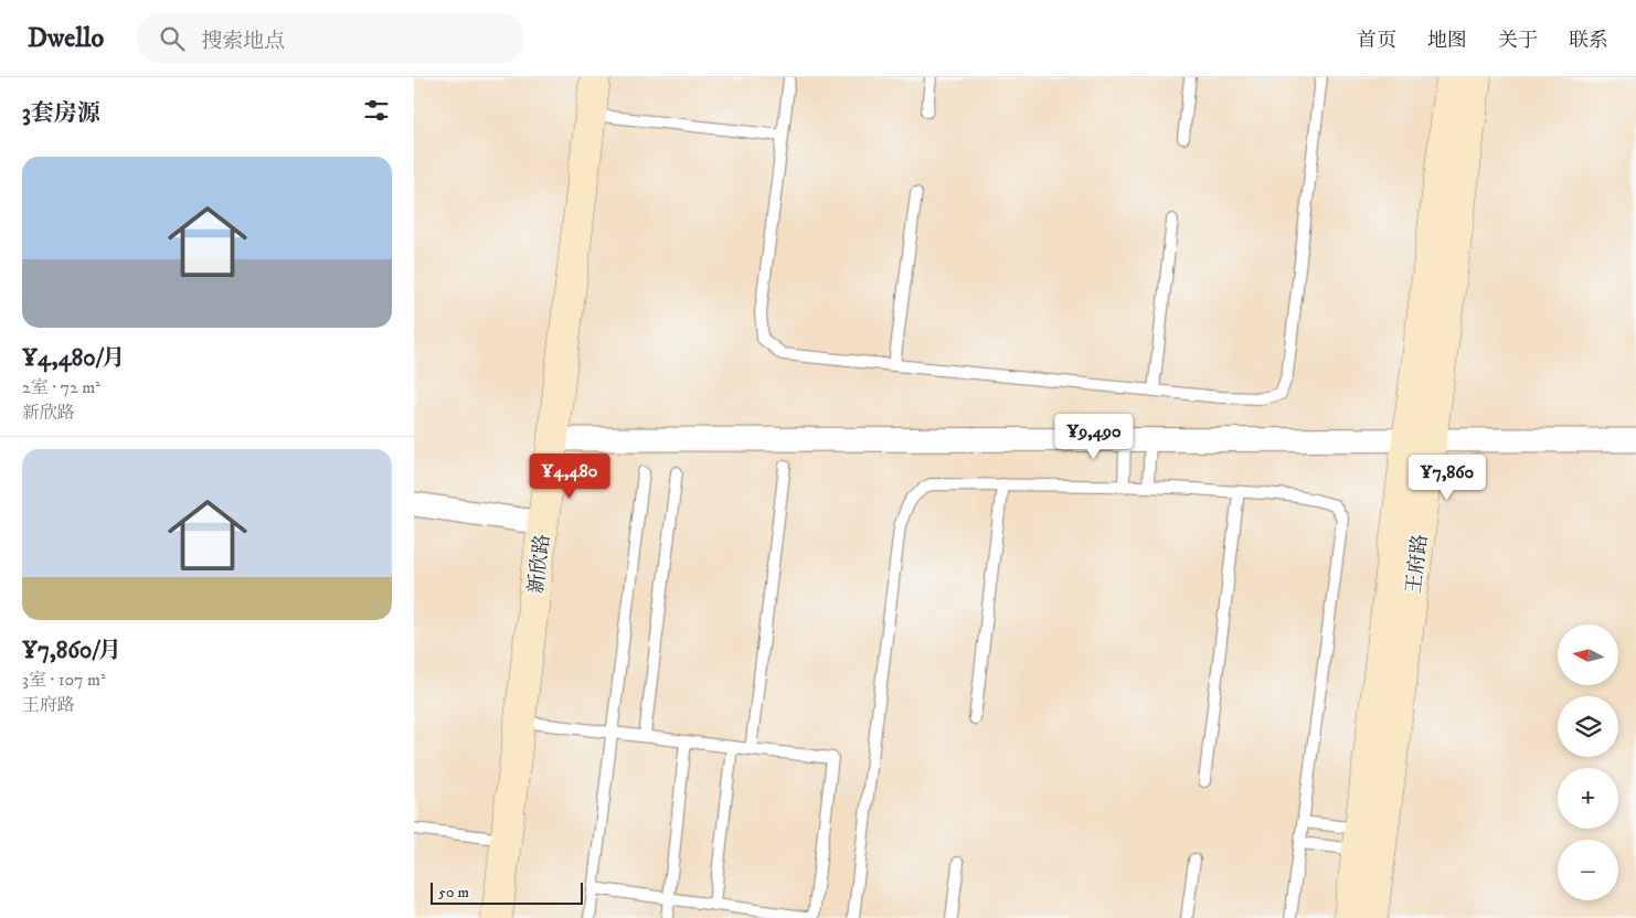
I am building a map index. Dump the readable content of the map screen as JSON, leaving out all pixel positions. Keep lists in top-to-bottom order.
{
  "streets": {
    "street": ["新欣路", "王府路"]
  },
  "scale_bar": "50 m",
  "north": "left",
  "page": {
    "header": "Dwello",
    "search": "搜索地点",
    "nav": [
      "首页",
      "地图",
      "关于",
      "联系"
    ],
    "heading": "3套房源",
    "list": [
      {
        "name": "¥4,480/月",
        "note": "2室 · 72 m² · 新欣路"
      },
      {
        "name": "¥7,860/月",
        "note": "3室 · 107 m² · 王府路"
      }
    ],
    "price": ["¥9,490", "¥4,480", "¥7,860"],
    "map_buttons": ["+", "−"],
    "scale": "50 m"
  }
}
